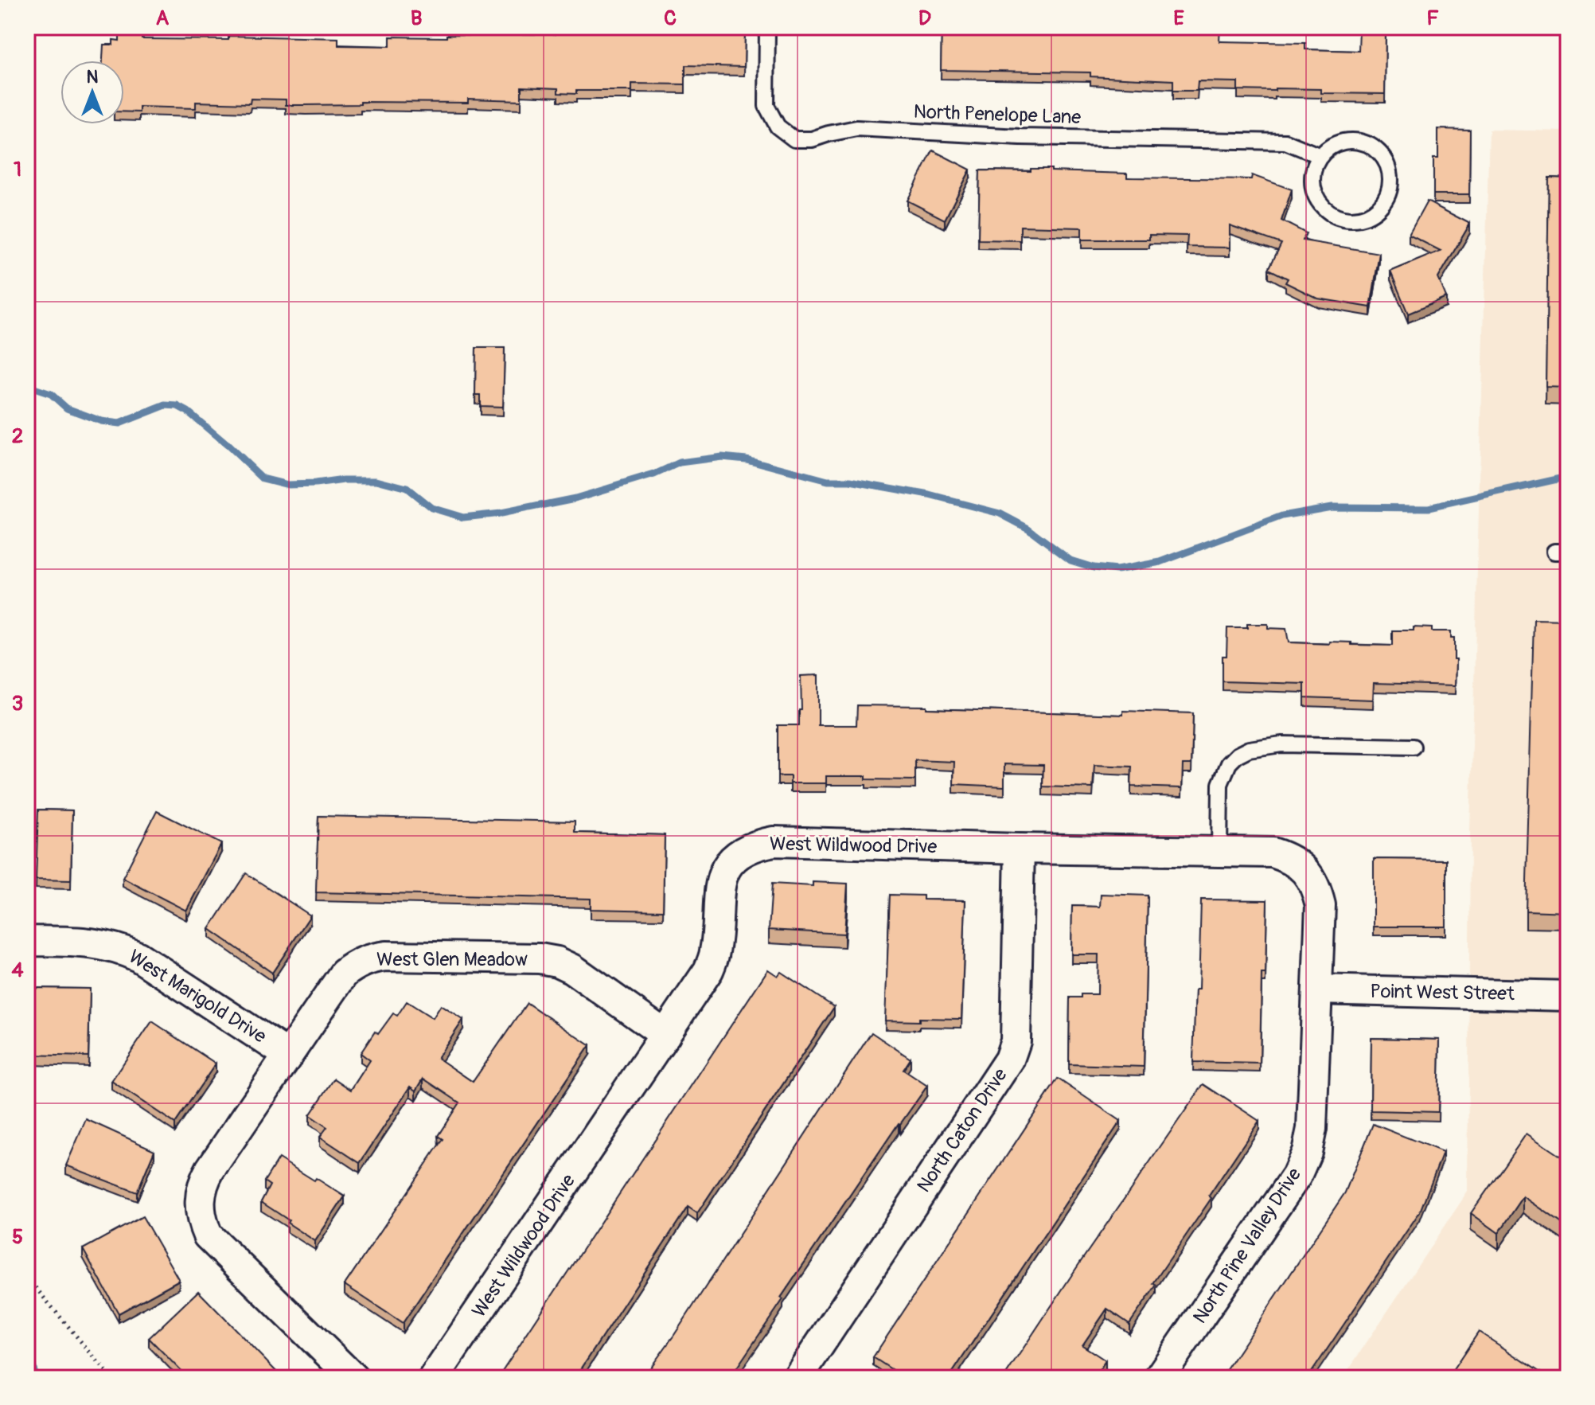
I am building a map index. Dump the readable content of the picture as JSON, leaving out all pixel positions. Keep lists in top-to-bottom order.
{
  "streets": {
    "street": [
      "West Wildwood Drive",
      "West Glen Meadow",
      "Point West Street",
      "West Marigold Drive",
      "North Caton Drive",
      "North Pine Valley Drive"
    ],
    "lane": ["North Penelope Lane"]
  },
  "crossings": [
    ["West Wildwood Drive", "West Glen Meadow"],
    ["West Wildwood Drive", "Point West Street"],
    ["West Wildwood Drive", "North Caton Drive"],
    ["West Wildwood Drive", "North Pine Valley Drive"],
    ["West Glen Meadow", "West Marigold Drive"],
    ["Point West Street", "North Pine Valley Drive"]
  ],
  "north": "top",
  "grid": {
    "columns": [
      "A",
      "B",
      "C",
      "D",
      "E",
      "F"
    ],
    "rows": [
      "1",
      "2",
      "3",
      "4",
      "5"
    ]
  }
}
